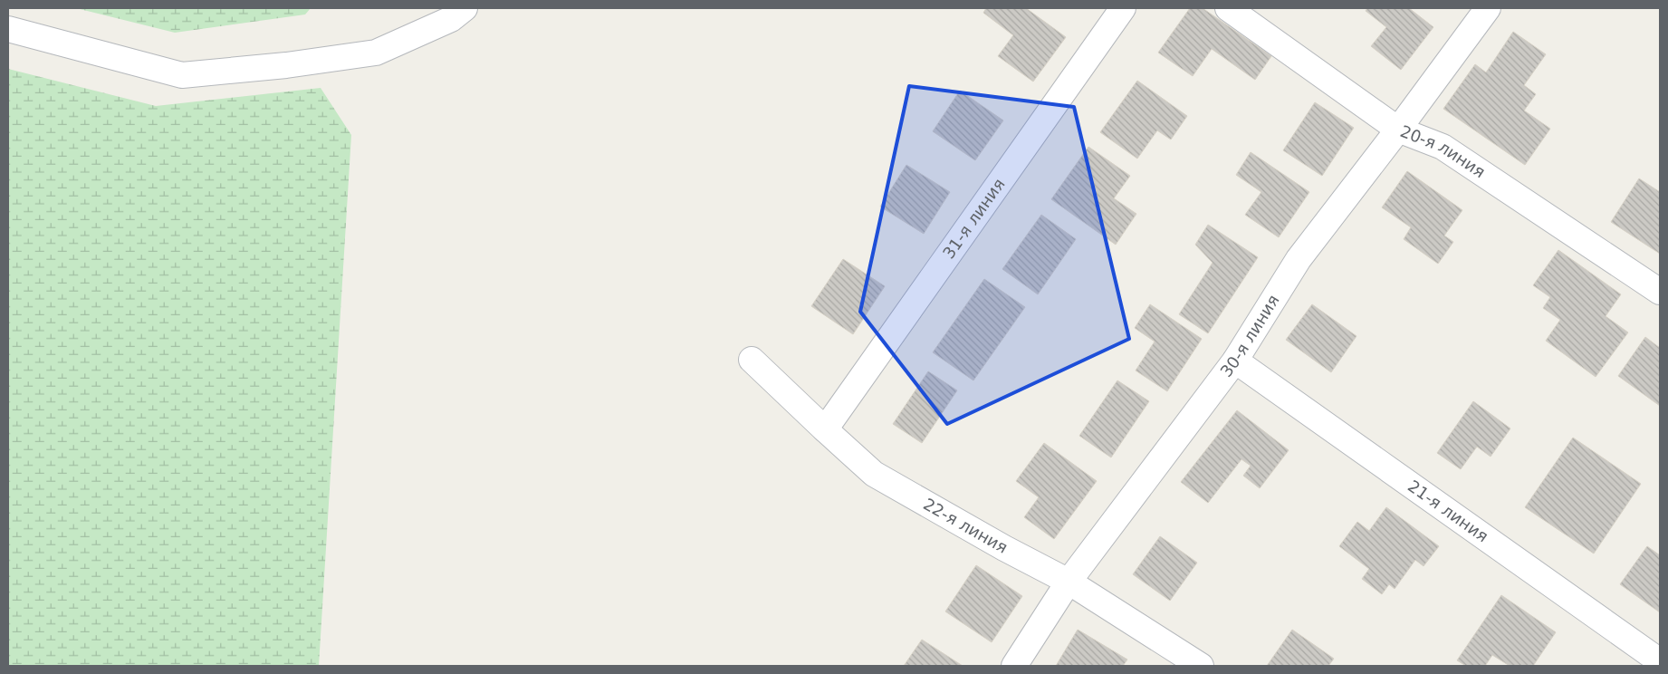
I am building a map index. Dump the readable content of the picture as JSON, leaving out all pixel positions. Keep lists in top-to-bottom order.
{
  "streets": {
    "street": [
      "20-я линия",
      "31-я линия",
      "30-я линия",
      "21-я линия",
      "22-я линия"
    ]
  },
  "crossings": [
    ["20-я линия", "30-я линия"],
    ["31-я линия", "22-я линия"],
    ["30-я линия", "21-я линия"],
    ["30-я линия", "22-я линия"]
  ]
}
